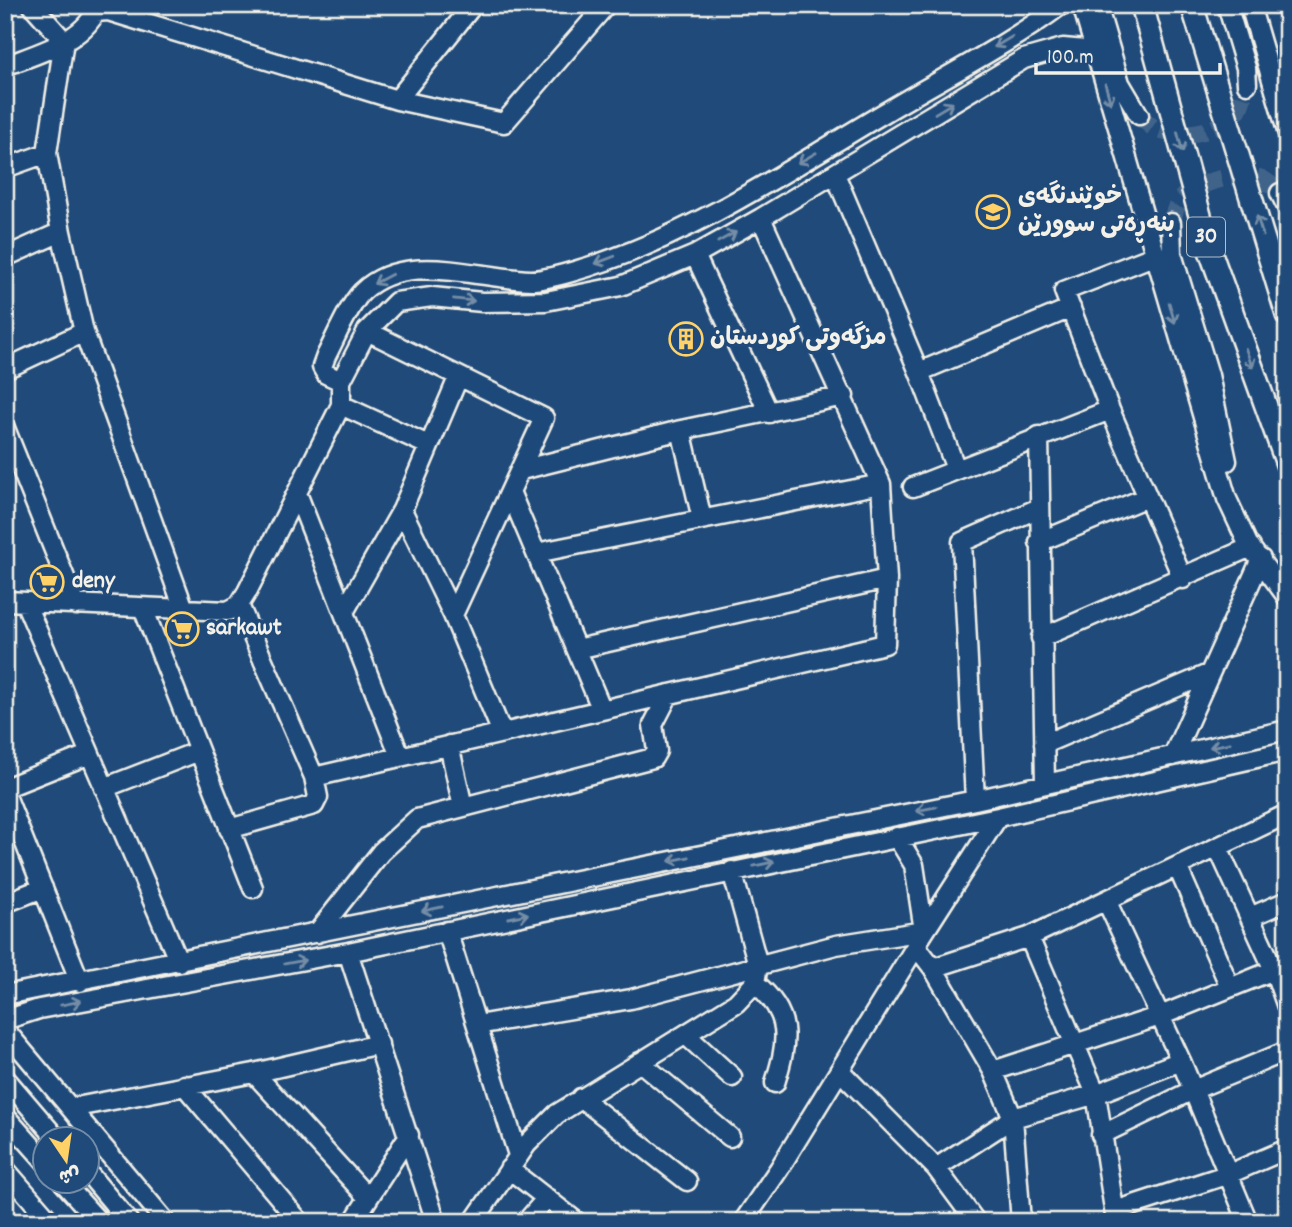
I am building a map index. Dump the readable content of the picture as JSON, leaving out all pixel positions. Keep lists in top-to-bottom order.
{
  "streets": {
    "main road": ["30"]
  },
  "places": {
    "school or university": ["خوێندنگەی بنەڕەتی سوورێن"],
    "building": ["مزگەوتی کوردستان"],
    "supermarket": ["deny", "sarkawt"]
  },
  "scale_bar": "100 m",
  "north": "bottom"
}
